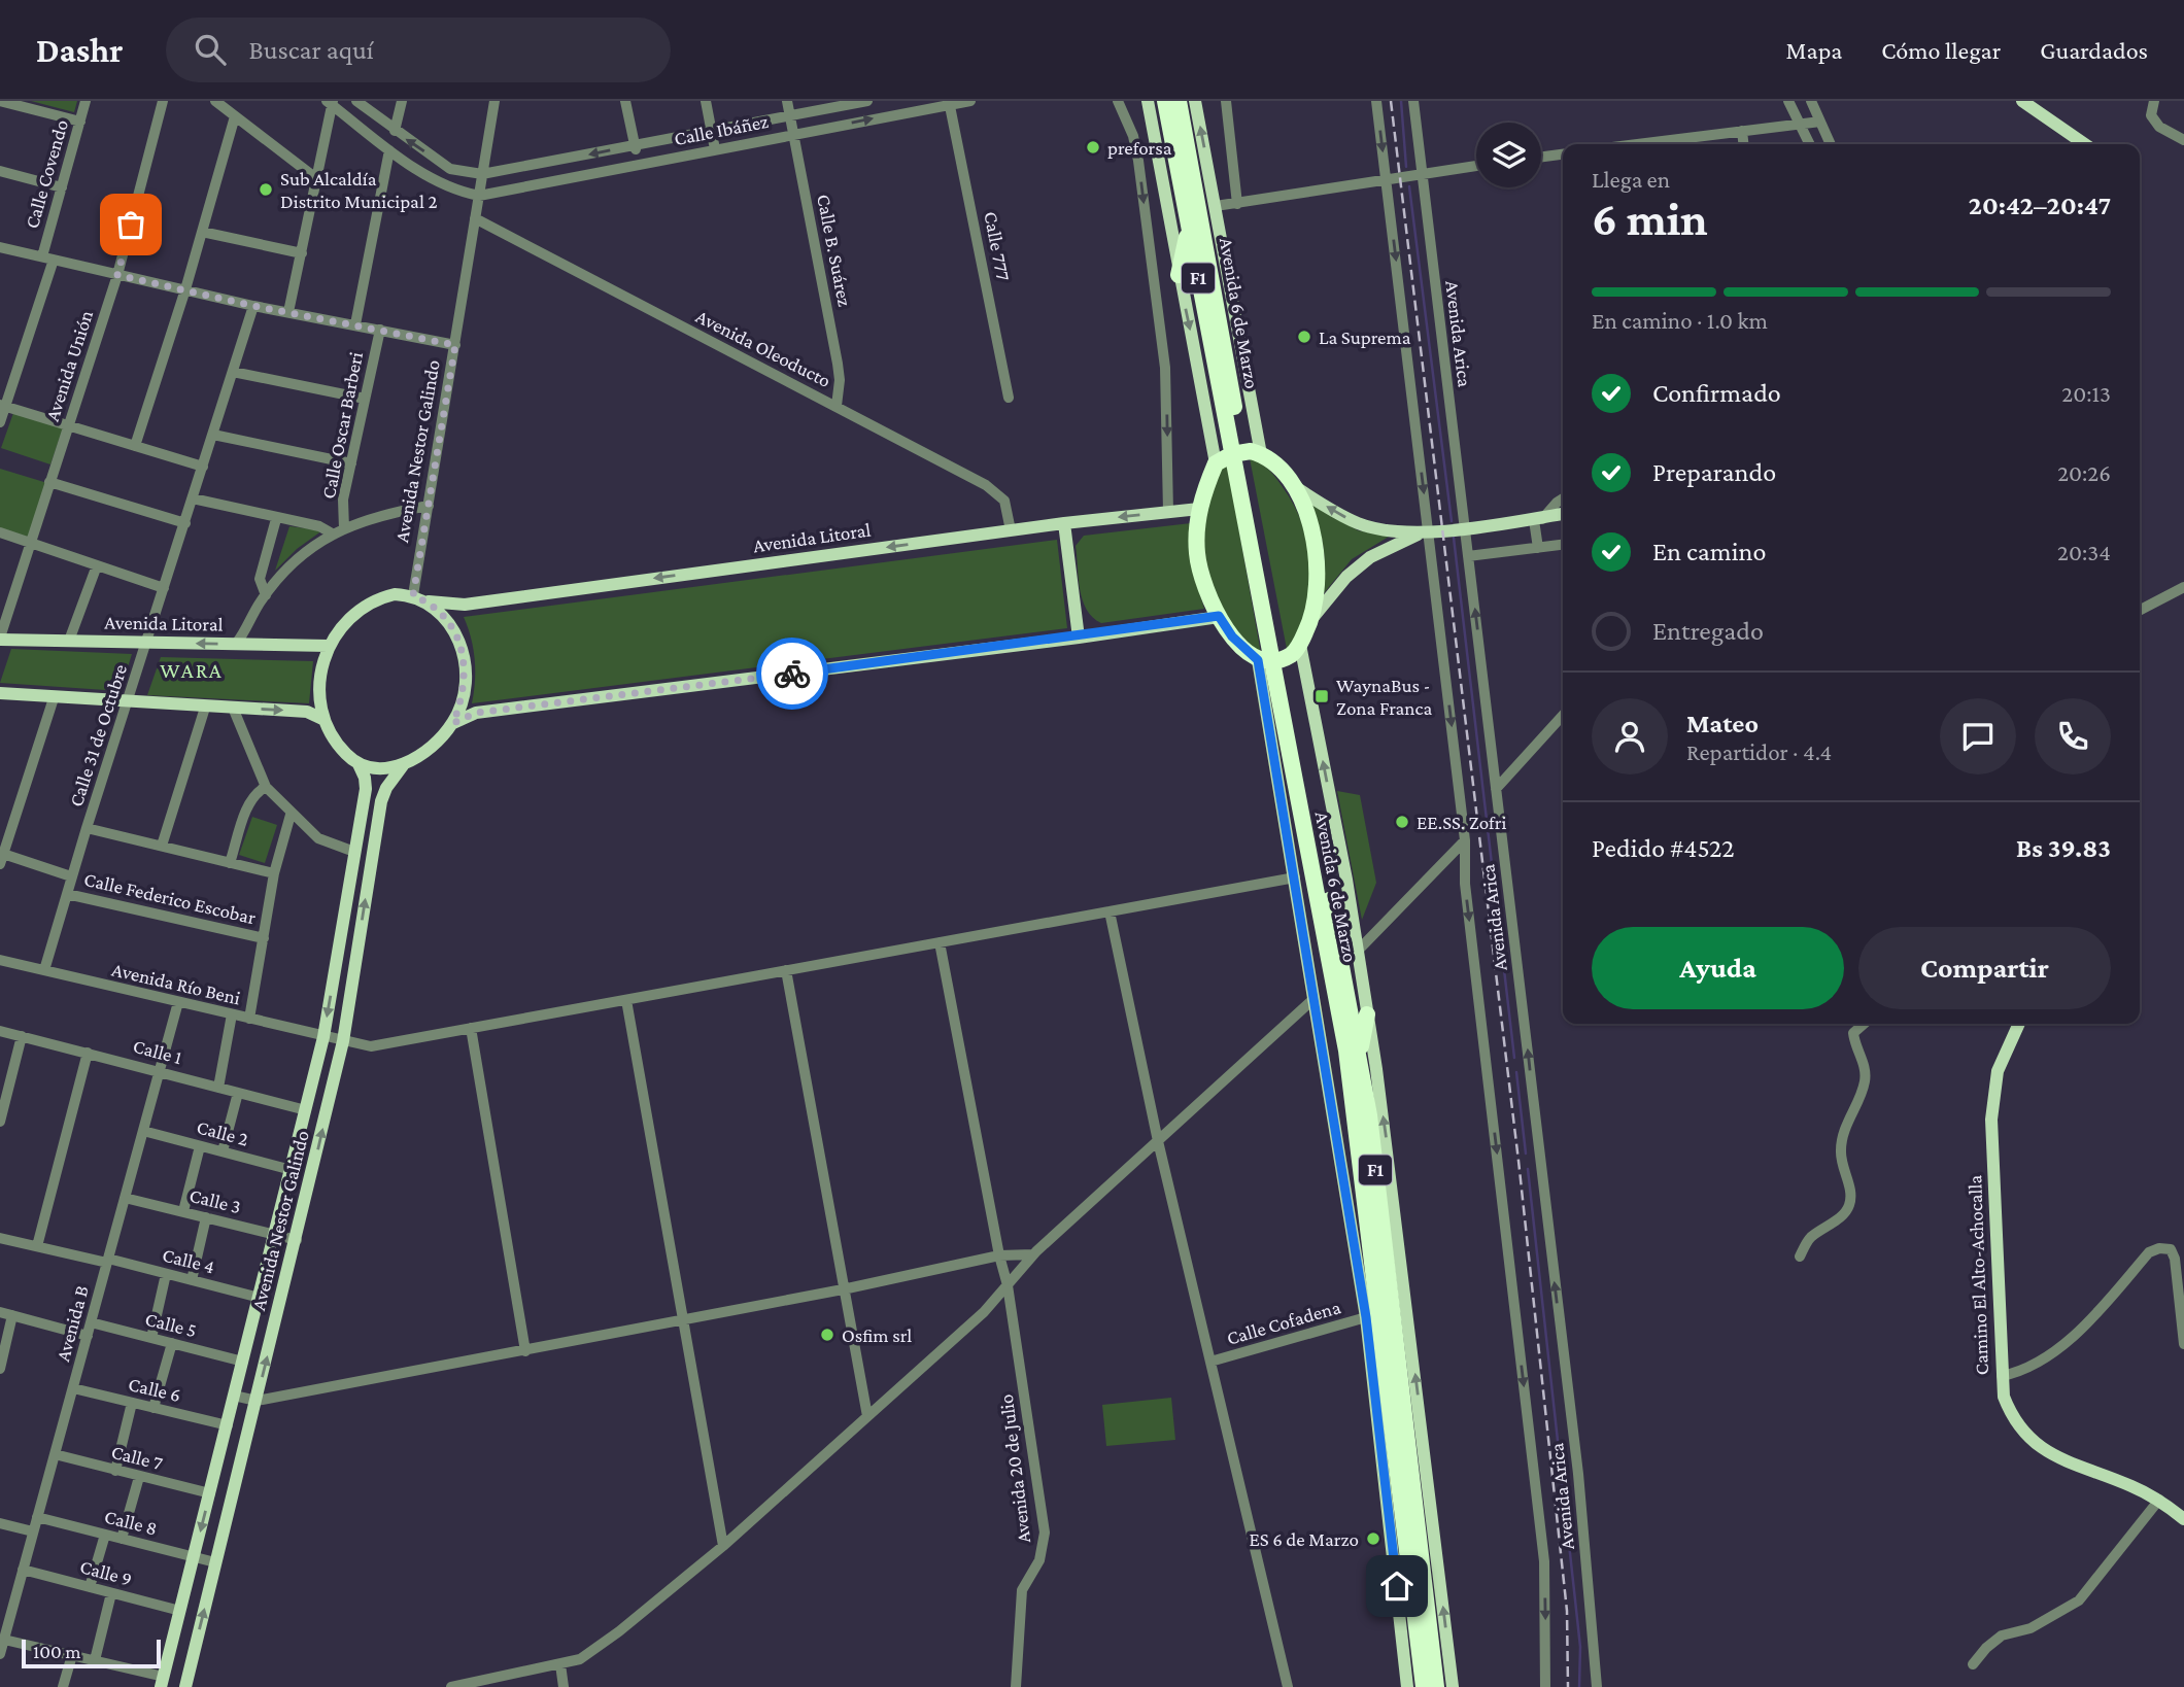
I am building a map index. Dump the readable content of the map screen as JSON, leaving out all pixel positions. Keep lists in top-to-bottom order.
{
  "streets": {
    "highway": ["F1", "Avenida 6 de Marzo"],
    "main road": ["Avenida Nestor Galindo", "Avenida Litoral", "Camino El Alto-Achocalla"],
    "street": [
      "Calle Ibáñez",
      "Calle Covendo",
      "Calle 777",
      "Calle B. Suárez",
      "Avenida Arica",
      "Avenida Oleoducto",
      "Avenida Unión",
      "Calle Oscar Barberi",
      "Calle 31 de Octubre",
      "Calle Federico Escobar",
      "Avenida Río Beni",
      "Calle 1",
      "Calle 2",
      "Calle 3",
      "Calle 4",
      "Calle Cofadena",
      "Avenida B",
      "Calle 5",
      "Calle 6",
      "Calle 7",
      "Avenida 20 de Julio",
      "Calle 8",
      "Calle 9"
    ]
  },
  "crossings": [
    ["Calle Ibáñez", "Calle 777"],
    ["Calle Ibáñez", "Calle B. Suárez"],
    ["Calle Ibáñez", "Avenida Nestor Galindo"],
    ["Calle B. Suárez", "Avenida Oleoducto"],
    ["Avenida 6 de Marzo", "Avenida Río Beni"],
    ["Avenida 6 de Marzo", "Calle Cofadena"],
    ["Avenida Oleoducto", "Avenida Nestor Galindo"],
    ["Avenida Oleoducto", "Avenida Litoral"],
    ["Avenida Unión", "Avenida Litoral"],
    ["Avenida Nestor Galindo", "Avenida Litoral"],
    ["Avenida Nestor Galindo", "Avenida Río Beni"],
    ["Avenida Nestor Galindo", "Calle 1"],
    ["Avenida Nestor Galindo", "Calle 2"],
    ["Avenida Nestor Galindo", "Calle 3"],
    ["Avenida Nestor Galindo", "Calle 4"],
    ["Avenida Nestor Galindo", "Calle 5"],
    ["Avenida Nestor Galindo", "Calle 6"],
    ["Avenida Nestor Galindo", "Calle 7"],
    ["Avenida Nestor Galindo", "Calle 8"],
    ["Avenida Nestor Galindo", "Calle 9"],
    ["Avenida Litoral", "Calle 31 de Octubre"],
    ["Calle 31 de Octubre", "Calle Federico Escobar"],
    ["Calle 31 de Octubre", "Avenida Río Beni"],
    ["Avenida Río Beni", "Avenida B"],
    ["Avenida Río Beni", "Avenida 20 de Julio"],
    ["Calle 1", "Avenida B"],
    ["Calle 2", "Avenida B"],
    ["Calle 3", "Avenida B"],
    ["Calle 4", "Avenida B"],
    ["Avenida B", "Calle 5"],
    ["Avenida B", "Calle 6"],
    ["Avenida B", "Calle 7"],
    ["Avenida B", "Calle 8"],
    ["Avenida B", "Calle 9"]
  ],
  "districts": ["WARA"],
  "places": {
    "other": [
      "preforsa",
      "Sub Alcaldía Distrito Municipal 2",
      "La Suprema",
      "EE.SS. Zofri",
      "Osfim srl",
      "ES 6 de Marzo"
    ],
    "transit": ["WaynaBus - Zona Franca"]
  },
  "scale_bar": "100 m",
  "page": {
    "header": "Dashr",
    "search": "Buscar aquí",
    "nav": ["Mapa", "Cómo llegar", "Guardados"],
    "heading": ["6 min", "Llega en", "20:42–20:47"],
    "panel": [
      "Mateo",
      "Repartidor · 4.4",
      "Pedido #4522",
      "Bs 39.83"
    ],
    "bar": "En camino · 1.0 km",
    "list": [
      ["Confirmado", "20:13"],
      ["Preparando", "20:26"],
      ["En camino", "20:34"],
      "Entregado"
    ],
    "buttons": ["Ayuda", "Compartir"],
    "scale": "100 m"
  }
}
